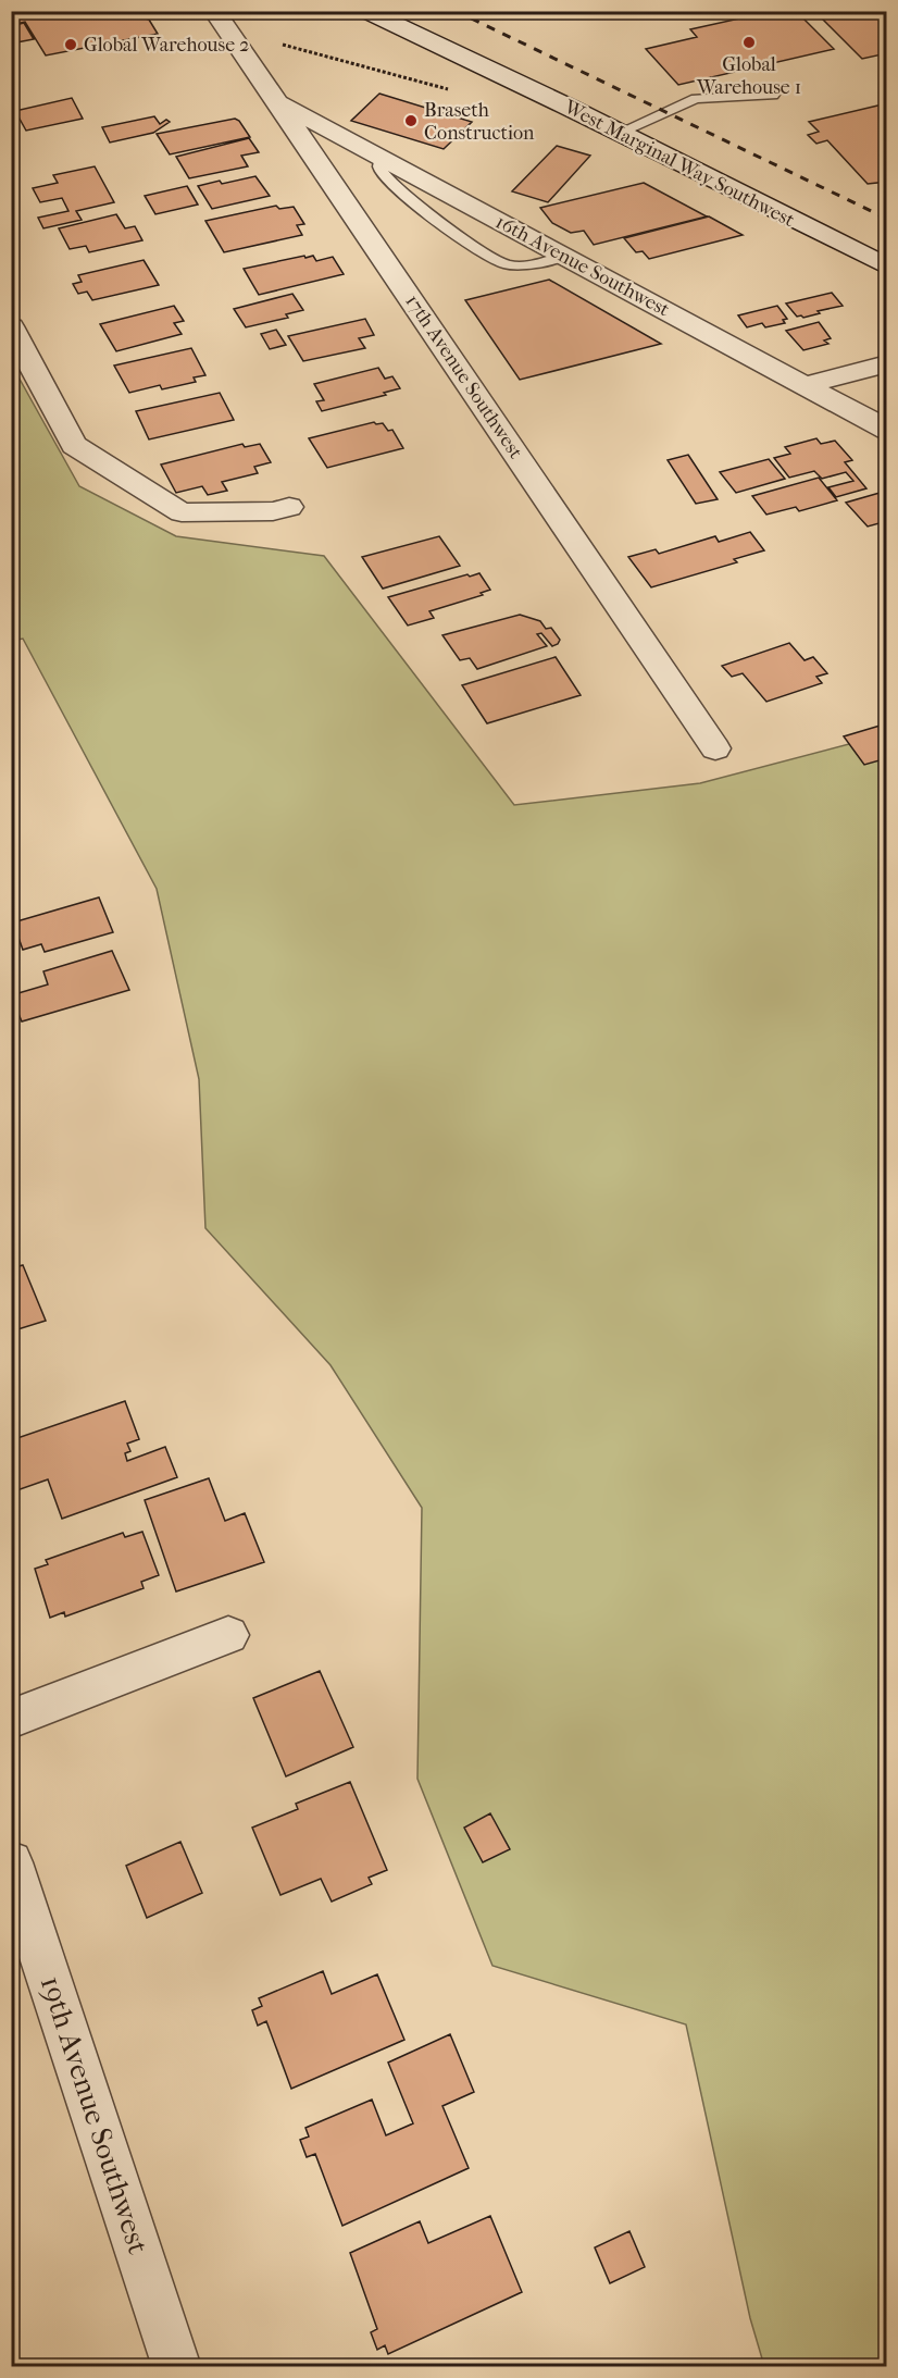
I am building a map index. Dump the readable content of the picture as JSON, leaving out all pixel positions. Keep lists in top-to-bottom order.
{
  "streets": {
    "street": [
      "West Marginal Way Southwest",
      "16th Avenue Southwest",
      "17th Avenue Southwest",
      "19th Avenue Southwest"
    ]
  },
  "crossings": [
    ["16th Avenue Southwest", "17th Avenue Southwest"]
  ],
  "places": ["Global Warehouse 1", "Global Warehouse 2", "Braseth Construction"]
}
